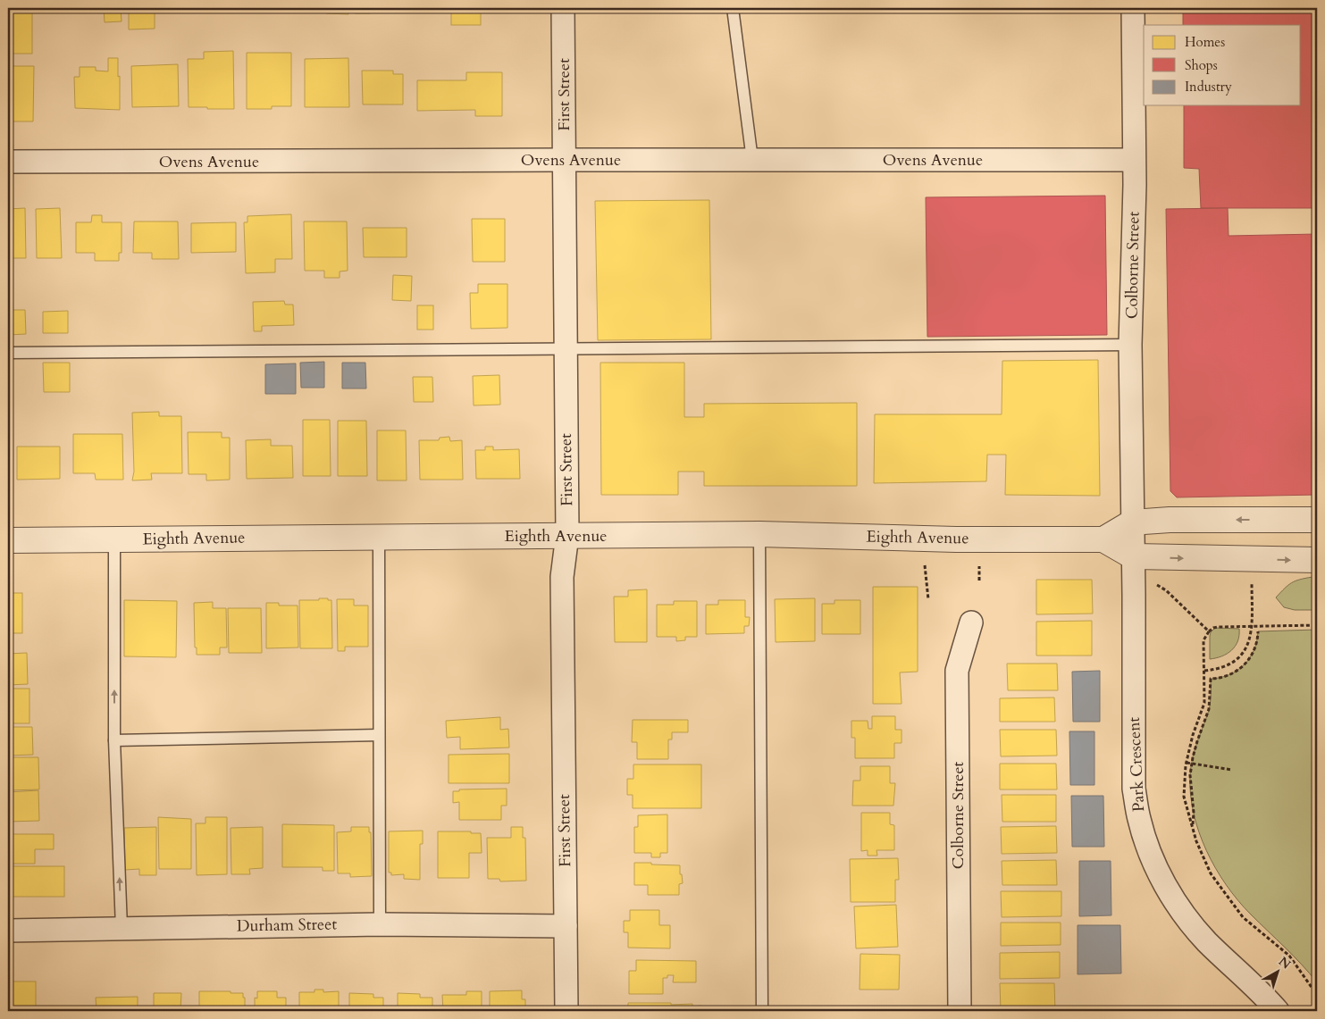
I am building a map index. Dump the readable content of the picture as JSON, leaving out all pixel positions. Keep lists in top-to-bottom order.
{
  "streets": {
    "street": [
      "First Street",
      "Ovens Avenue",
      "Colborne Street",
      "Eighth Avenue",
      "Park Crescent",
      "Durham Street"
    ]
  },
  "crossings": [
    ["First Street", "Ovens Avenue"],
    ["First Street", "Eighth Avenue"],
    ["First Street", "Durham Street"],
    ["Ovens Avenue", "Colborne Street"],
    ["Colborne Street", "Park Crescent"],
    ["Eighth Avenue", "Park Crescent"]
  ],
  "legend": ["Homes", "Shops", "Industry"],
  "north": "top right"
}
